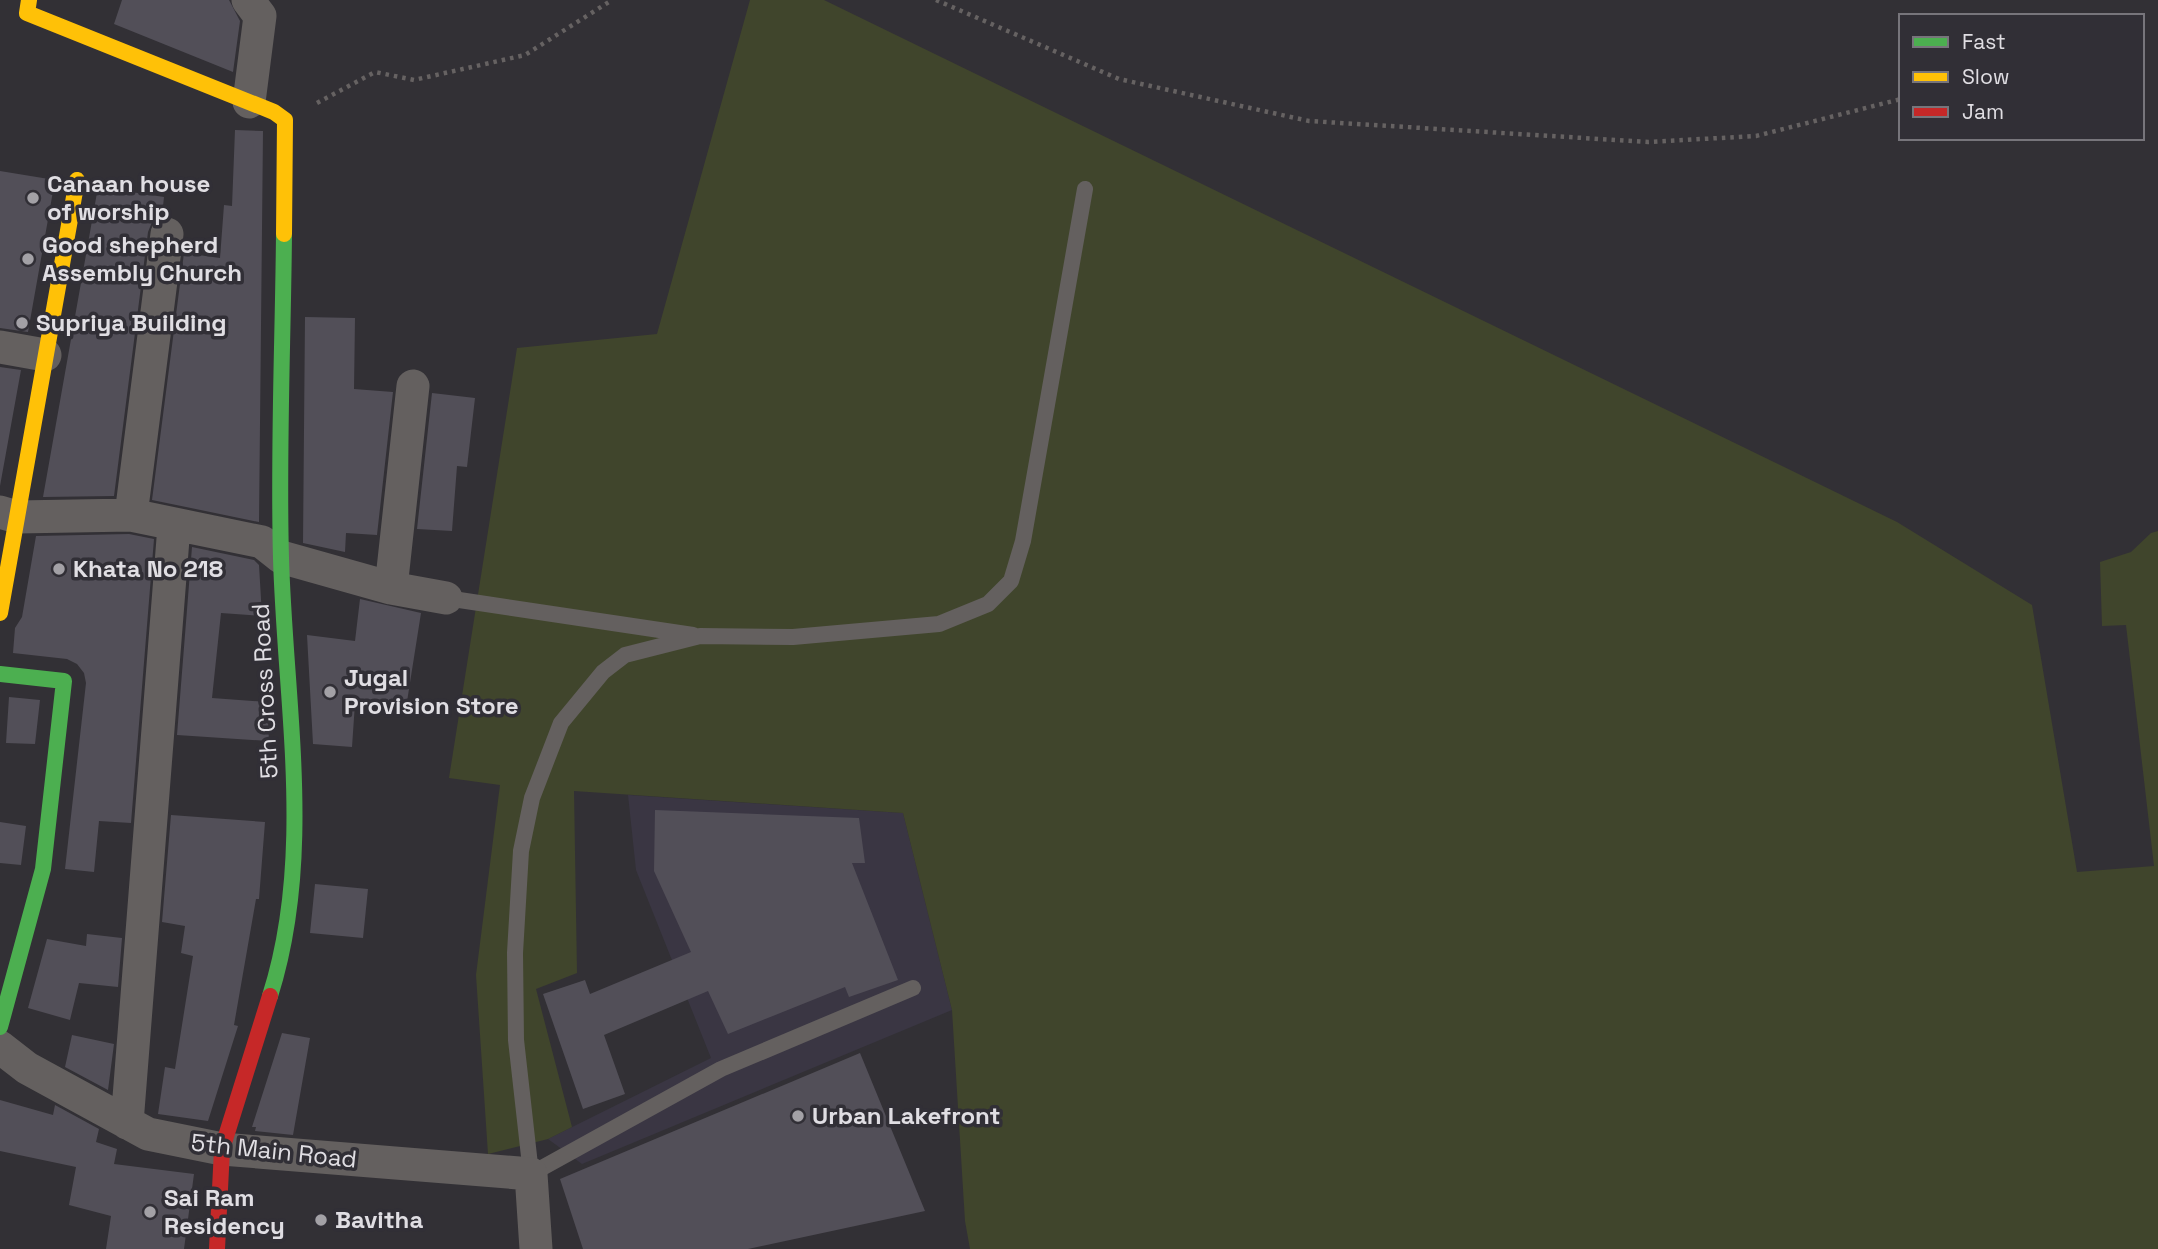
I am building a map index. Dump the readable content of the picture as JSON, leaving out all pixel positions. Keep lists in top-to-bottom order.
{
  "streets": {
    "street": ["5th Cross Road", "5th Main Road"]
  },
  "crossings": [
    ["5th Cross Road", "5th Main Road"]
  ],
  "places": [
    "Canaan house of worship",
    "Good shepherd Assembly Church",
    "Supriya Building",
    "Khata No 218",
    "Jugal Provision Store",
    "Urban Lakefront",
    "Sai Ram Residency",
    "Bavitha"
  ],
  "legend": ["Fast", "Slow", "Jam"]
}
